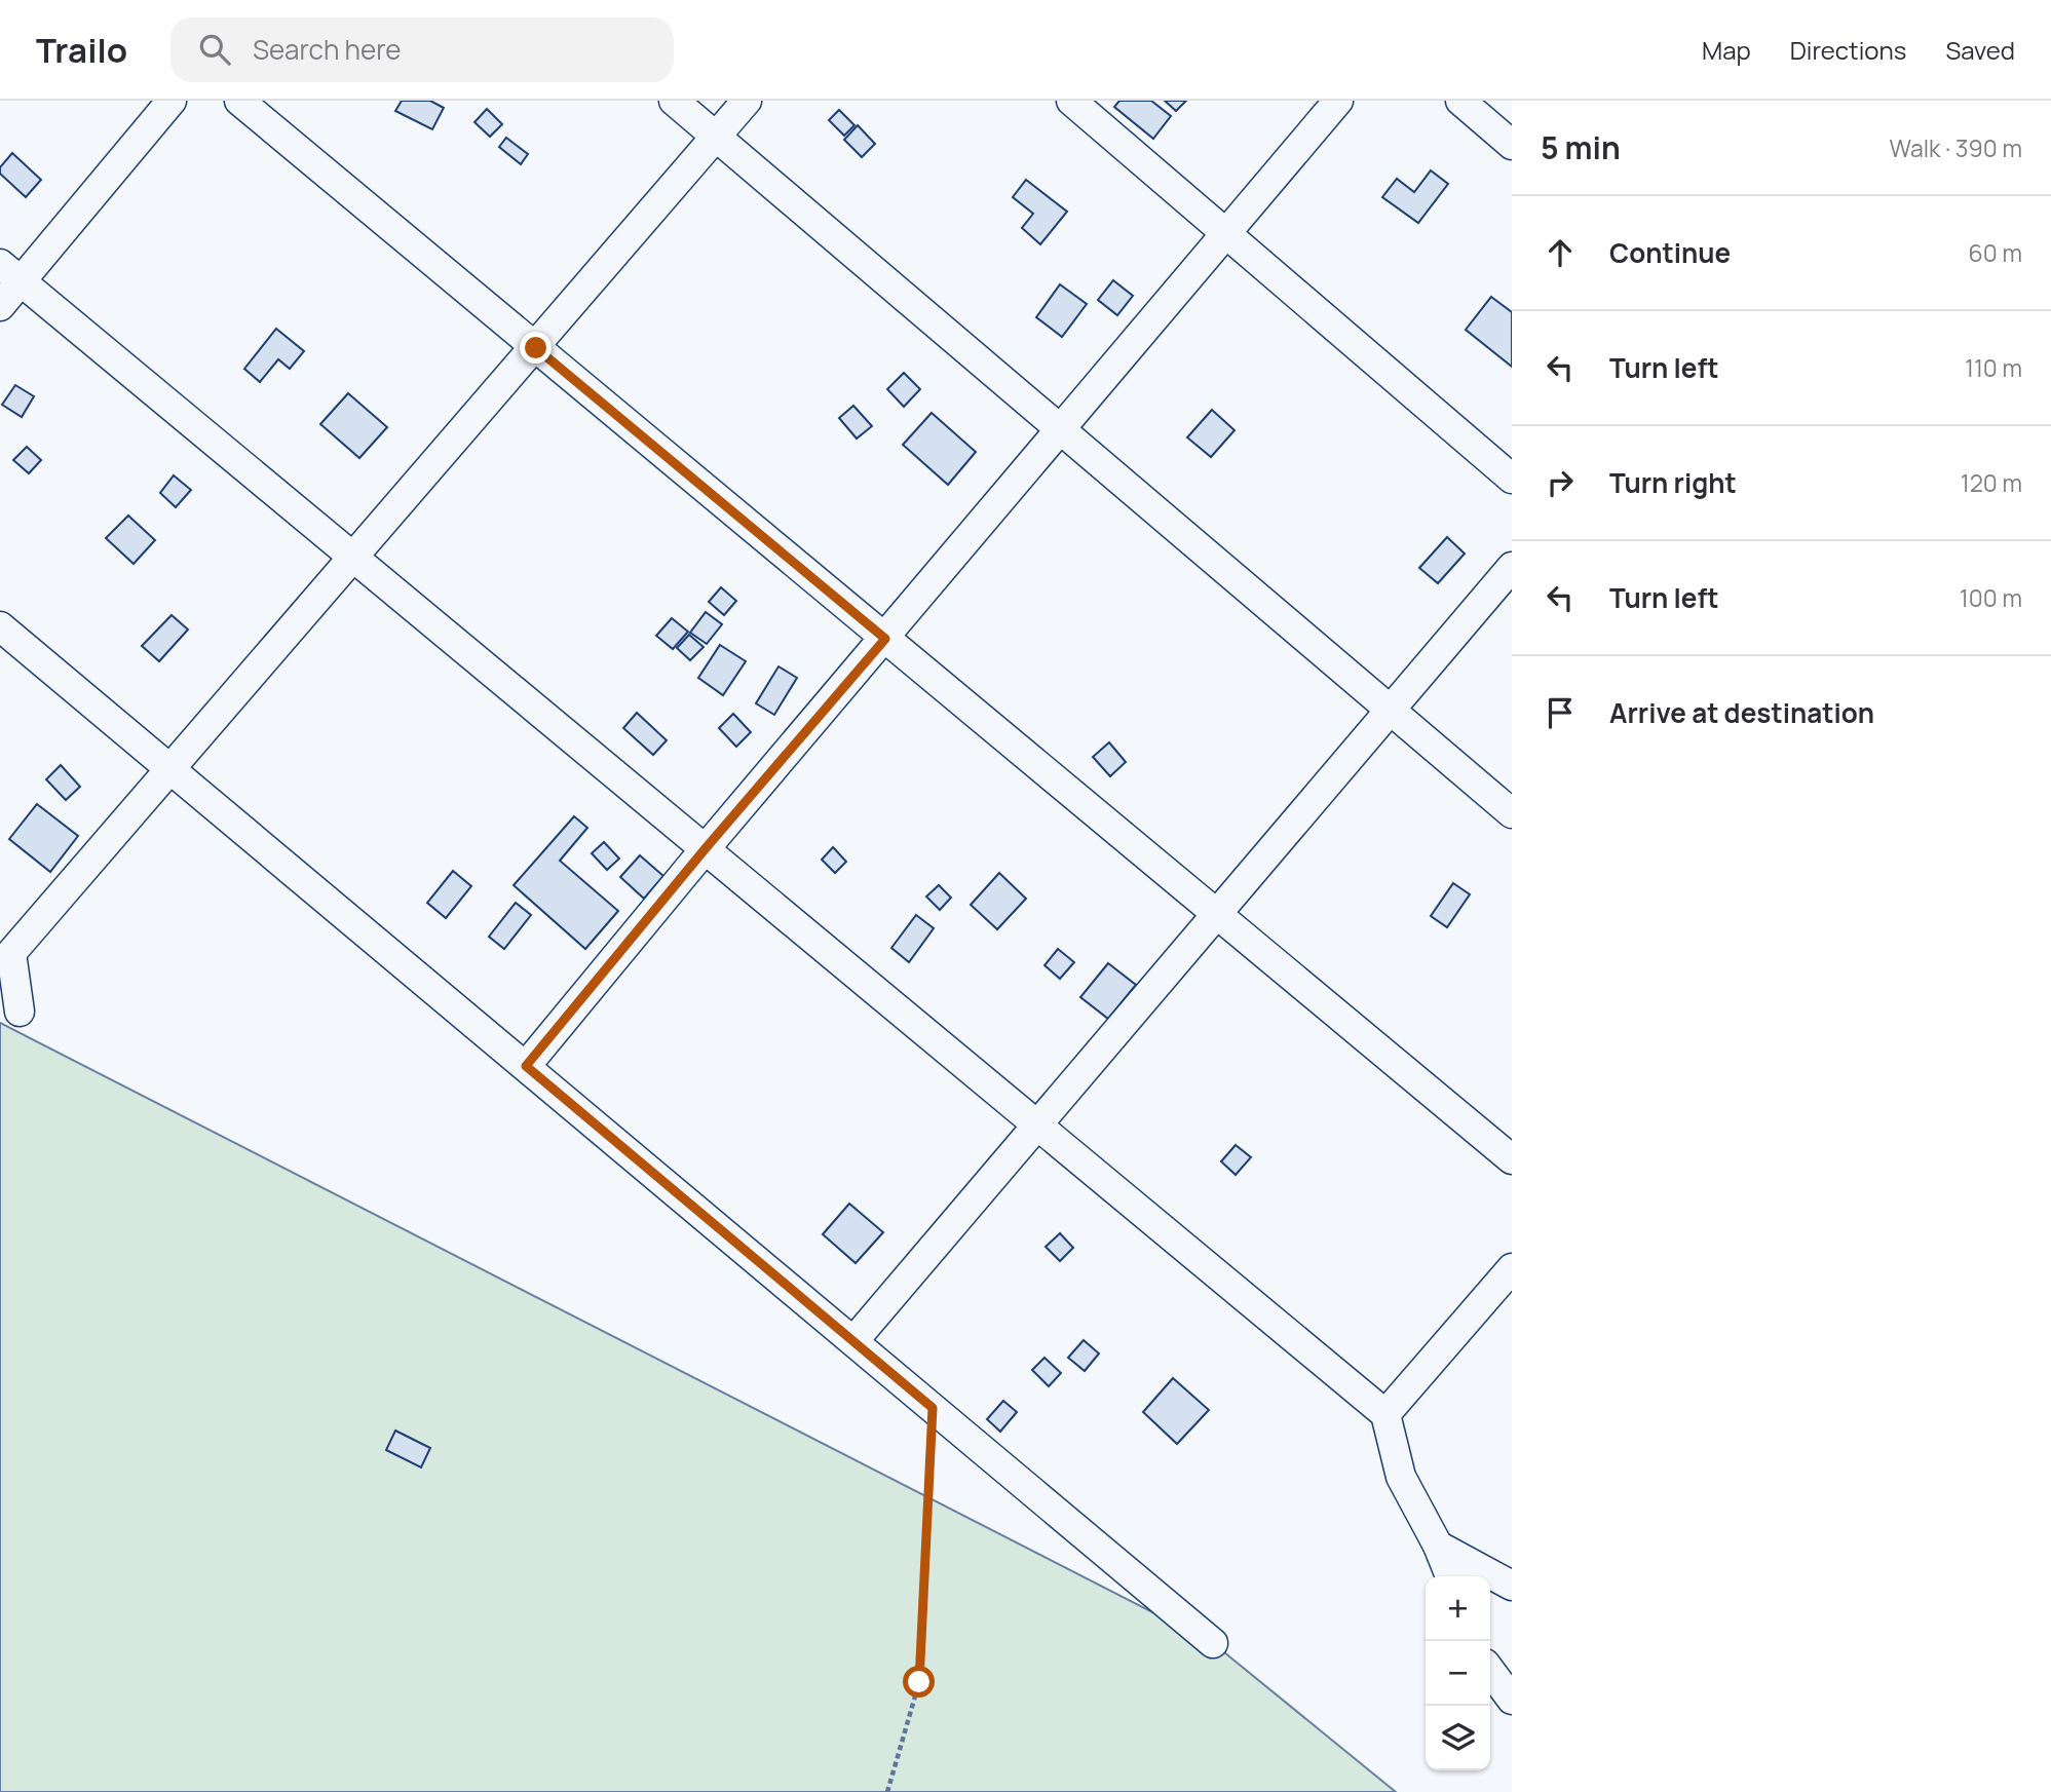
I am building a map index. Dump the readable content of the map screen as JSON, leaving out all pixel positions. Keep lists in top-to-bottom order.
{
  "page": {
    "header": "Trailo",
    "search": "Search here",
    "nav": ["Map", "Directions", "Saved"],
    "heading": ["5 min", "Walk · 390 m"],
    "list": [
      ["Continue", "60 m"],
      ["Turn left", "110 m"],
      ["Turn right", "120 m"],
      ["Turn left", "100 m"],
      "Arrive at destination"
    ],
    "map_buttons": ["+", "−"]
  }
}
